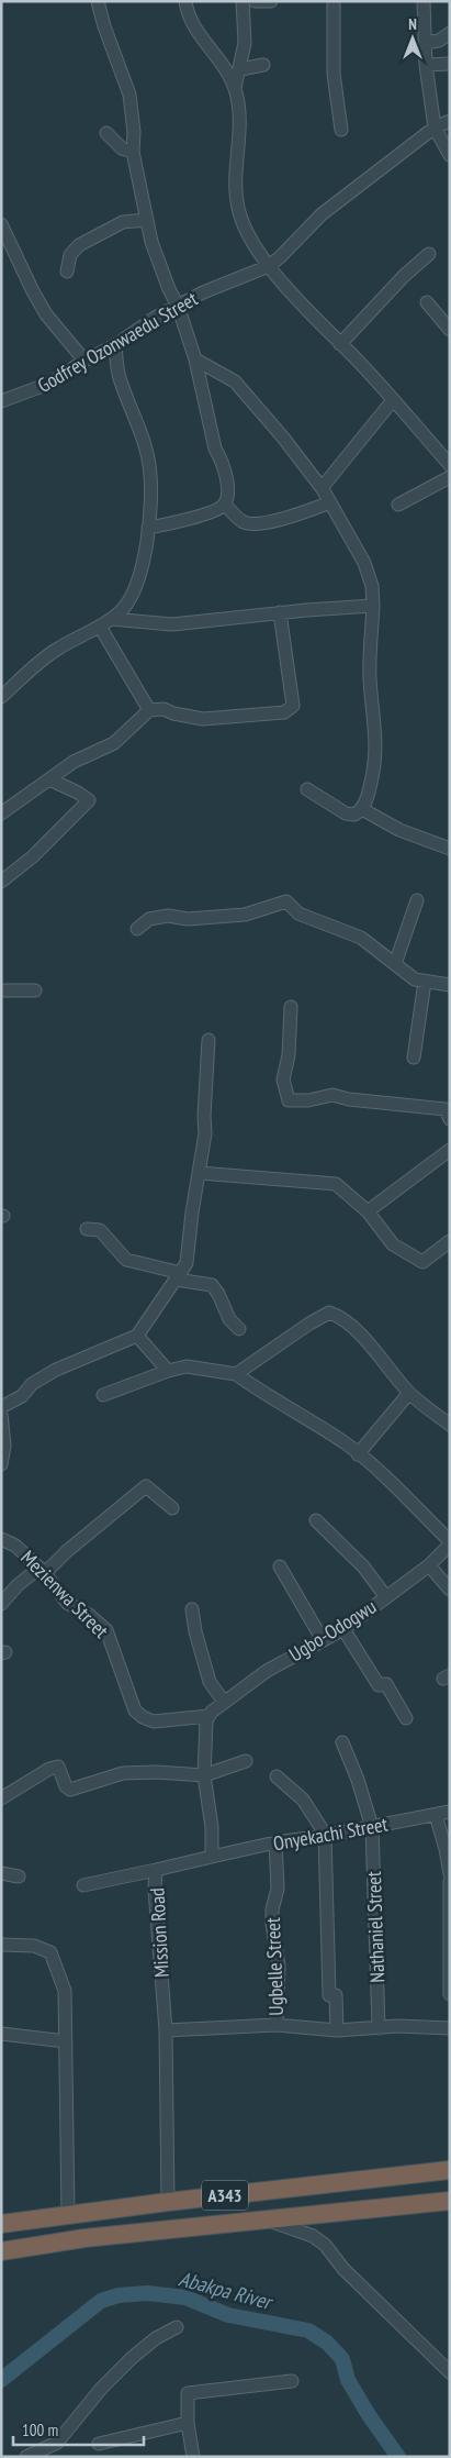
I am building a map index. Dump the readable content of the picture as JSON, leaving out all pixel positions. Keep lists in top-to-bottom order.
{
  "streets": {
    "highway": ["A343"],
    "street": [
      "Godfrey Ozonwaedu Street",
      "Mezienwa Street",
      "Ugbo-Odogwu",
      "Onyekachi Street",
      "Nathaniel Street",
      "Mission Road",
      "Ugbelle Street"
    ]
  },
  "crossings": [
    ["Mezienwa Street", "Ugbo-Odogwu"],
    ["Onyekachi Street", "Nathaniel Street"],
    ["Onyekachi Street", "Mission Road"],
    ["Onyekachi Street", "Ugbelle Street"],
    ["Mission Road", "A343"]
  ],
  "water": ["Abakpa River"],
  "scale_bar": "100 m",
  "north": "top"
}
